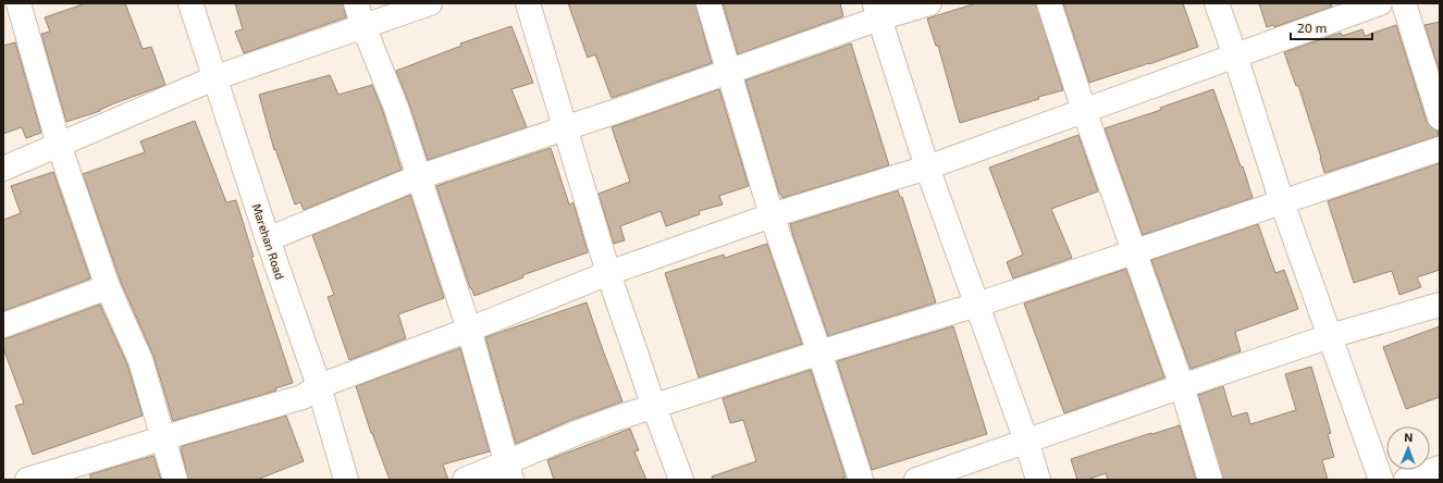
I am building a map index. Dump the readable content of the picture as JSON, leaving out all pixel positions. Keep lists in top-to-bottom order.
{
  "streets": {
    "street": ["Marehan Road"]
  },
  "scale_bar": "20 m",
  "north": "top"
}
